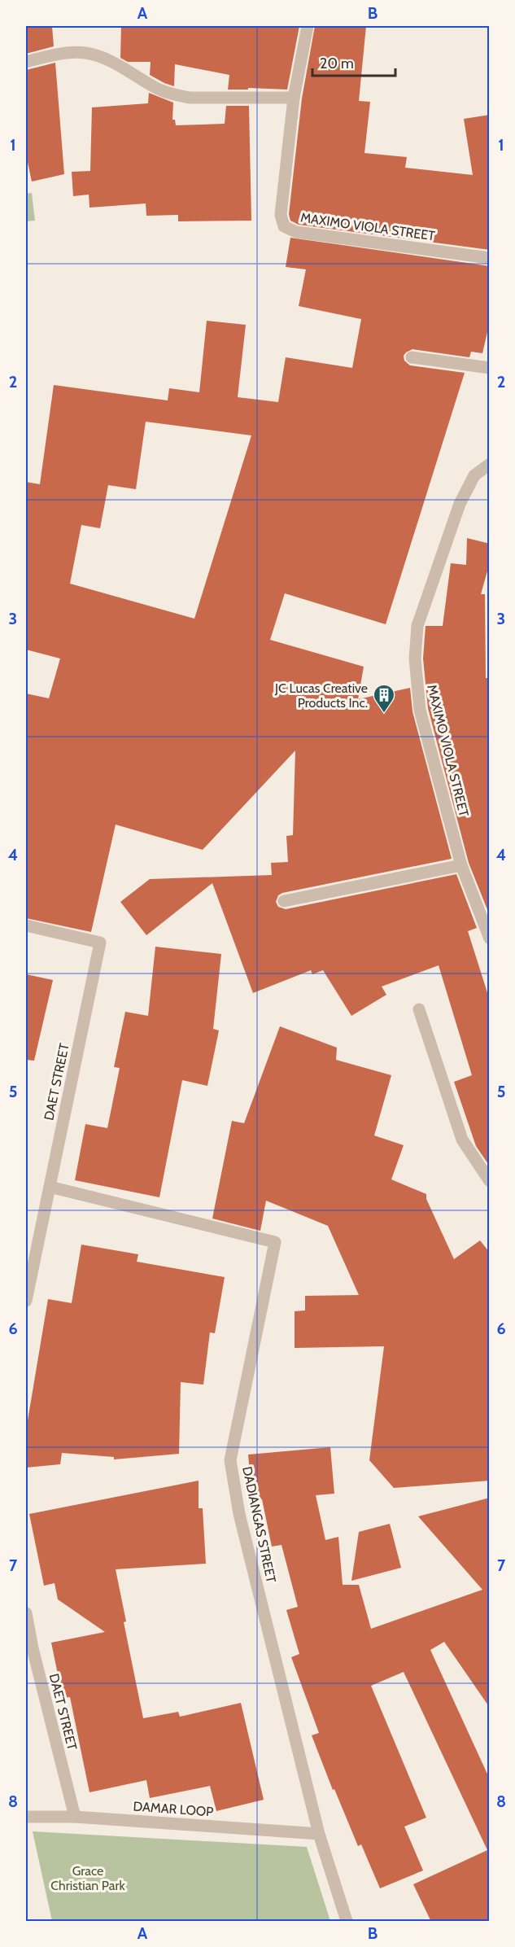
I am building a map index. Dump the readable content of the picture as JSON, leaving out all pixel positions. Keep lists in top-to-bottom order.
{
  "streets": {
    "street": [
      "MAXIMO VIOLA STREET",
      "DAET STREET",
      "DADIANGAS STREET",
      "DAMAR LOOP"
    ]
  },
  "crossings": [
    ["DAET STREET", "DADIANGAS STREET"],
    ["DAET STREET", "DAMAR LOOP"],
    ["DADIANGAS STREET", "DAMAR LOOP"]
  ],
  "parks": ["Grace Christian Park"],
  "places": {
    "building": ["JC Lucas Creative Products Inc."]
  },
  "scale_bar": "20 m",
  "grid": {
    "columns": ["A", "B"],
    "rows": [
      "1",
      "2",
      "3",
      "4",
      "5",
      "6",
      "7",
      "8"
    ]
  }
}
